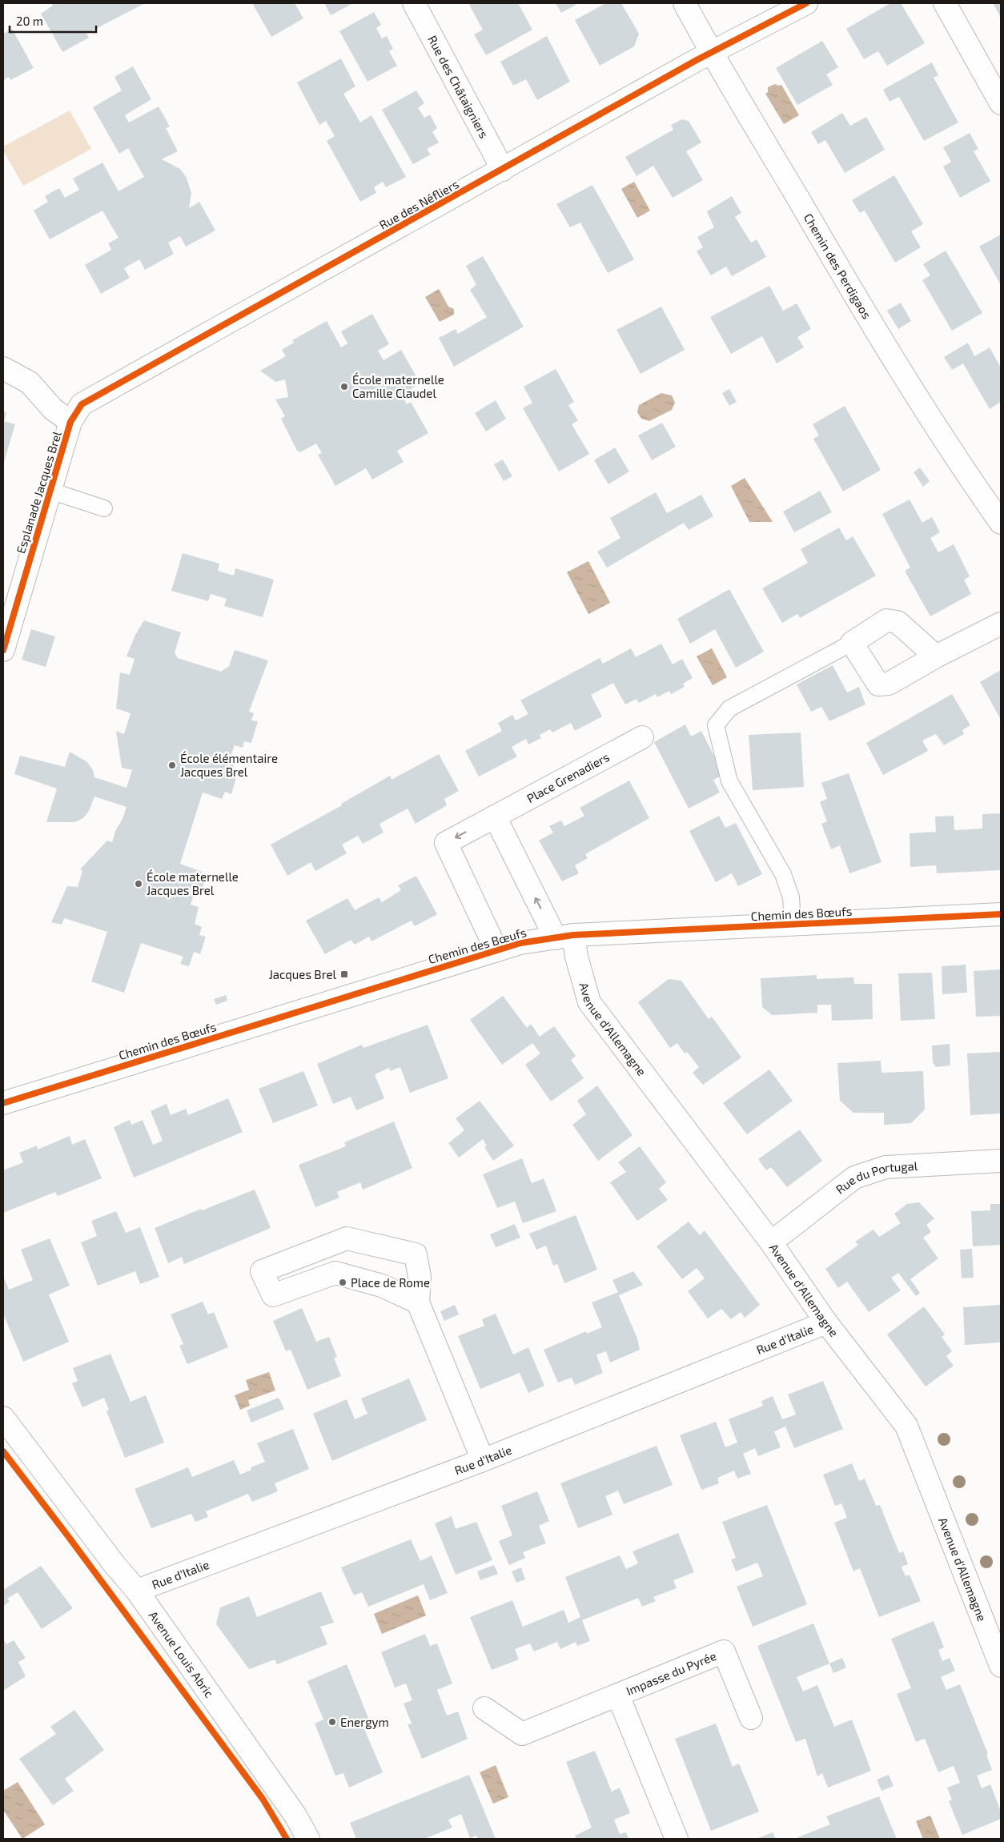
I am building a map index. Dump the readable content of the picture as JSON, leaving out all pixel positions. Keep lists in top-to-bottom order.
{
  "streets": {
    "street": [
      "Rue des Châtaigniers",
      "Rue des Néfliers",
      "Chemin des Perdigaos",
      "Esplanade Jacques Brel",
      "Place Grenadiers",
      "Chemin des Bœufs",
      "Avenue d'Allemagne",
      "Rue du Portugal",
      "Rue d'Italie",
      "Avenue Louis Abric",
      "Impasse du Pyrée"
    ]
  },
  "crossings": [
    ["Rue des Châtaigniers", "Rue des Néfliers"],
    ["Rue des Néfliers", "Chemin des Perdigaos"],
    ["Rue des Néfliers", "Esplanade Jacques Brel"],
    ["Place Grenadiers", "Chemin des Bœufs"],
    ["Chemin des Bœufs", "Avenue d'Allemagne"],
    ["Avenue d'Allemagne", "Rue du Portugal"],
    ["Avenue d'Allemagne", "Rue d'Italie"],
    ["Rue d'Italie", "Avenue Louis Abric"]
  ],
  "places": {
    "other": [
      "École maternelle Camille Claudel",
      "École élémentaire Jacques Brel",
      "École maternelle Jacques Brel",
      "Place de Rome",
      "Energym"
    ],
    "transit": ["Jacques Brel"]
  },
  "scale_bar": "20 m"
}
